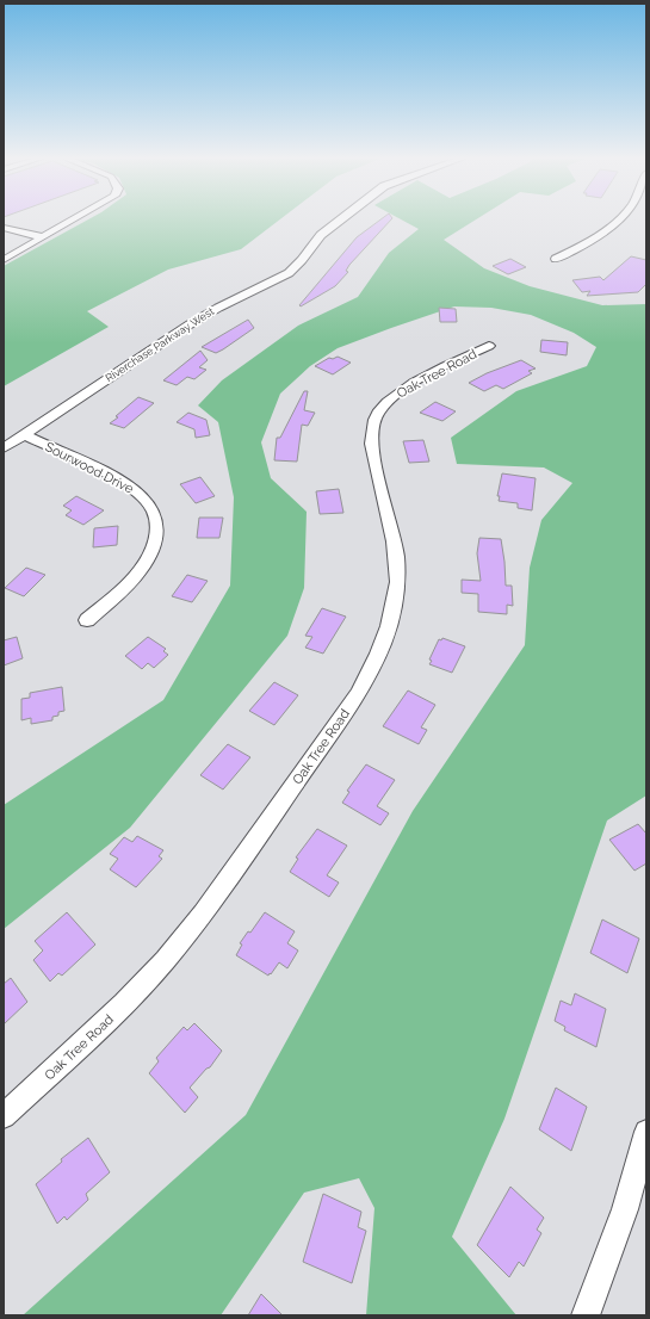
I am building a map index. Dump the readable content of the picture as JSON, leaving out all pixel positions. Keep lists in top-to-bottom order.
{
  "streets": {
    "street": ["Riverchase Parkway West", "Oak Tree Road", "Sourwood Drive"]
  },
  "crossings": [
    ["Riverchase Parkway West", "Sourwood Drive"]
  ]
}
